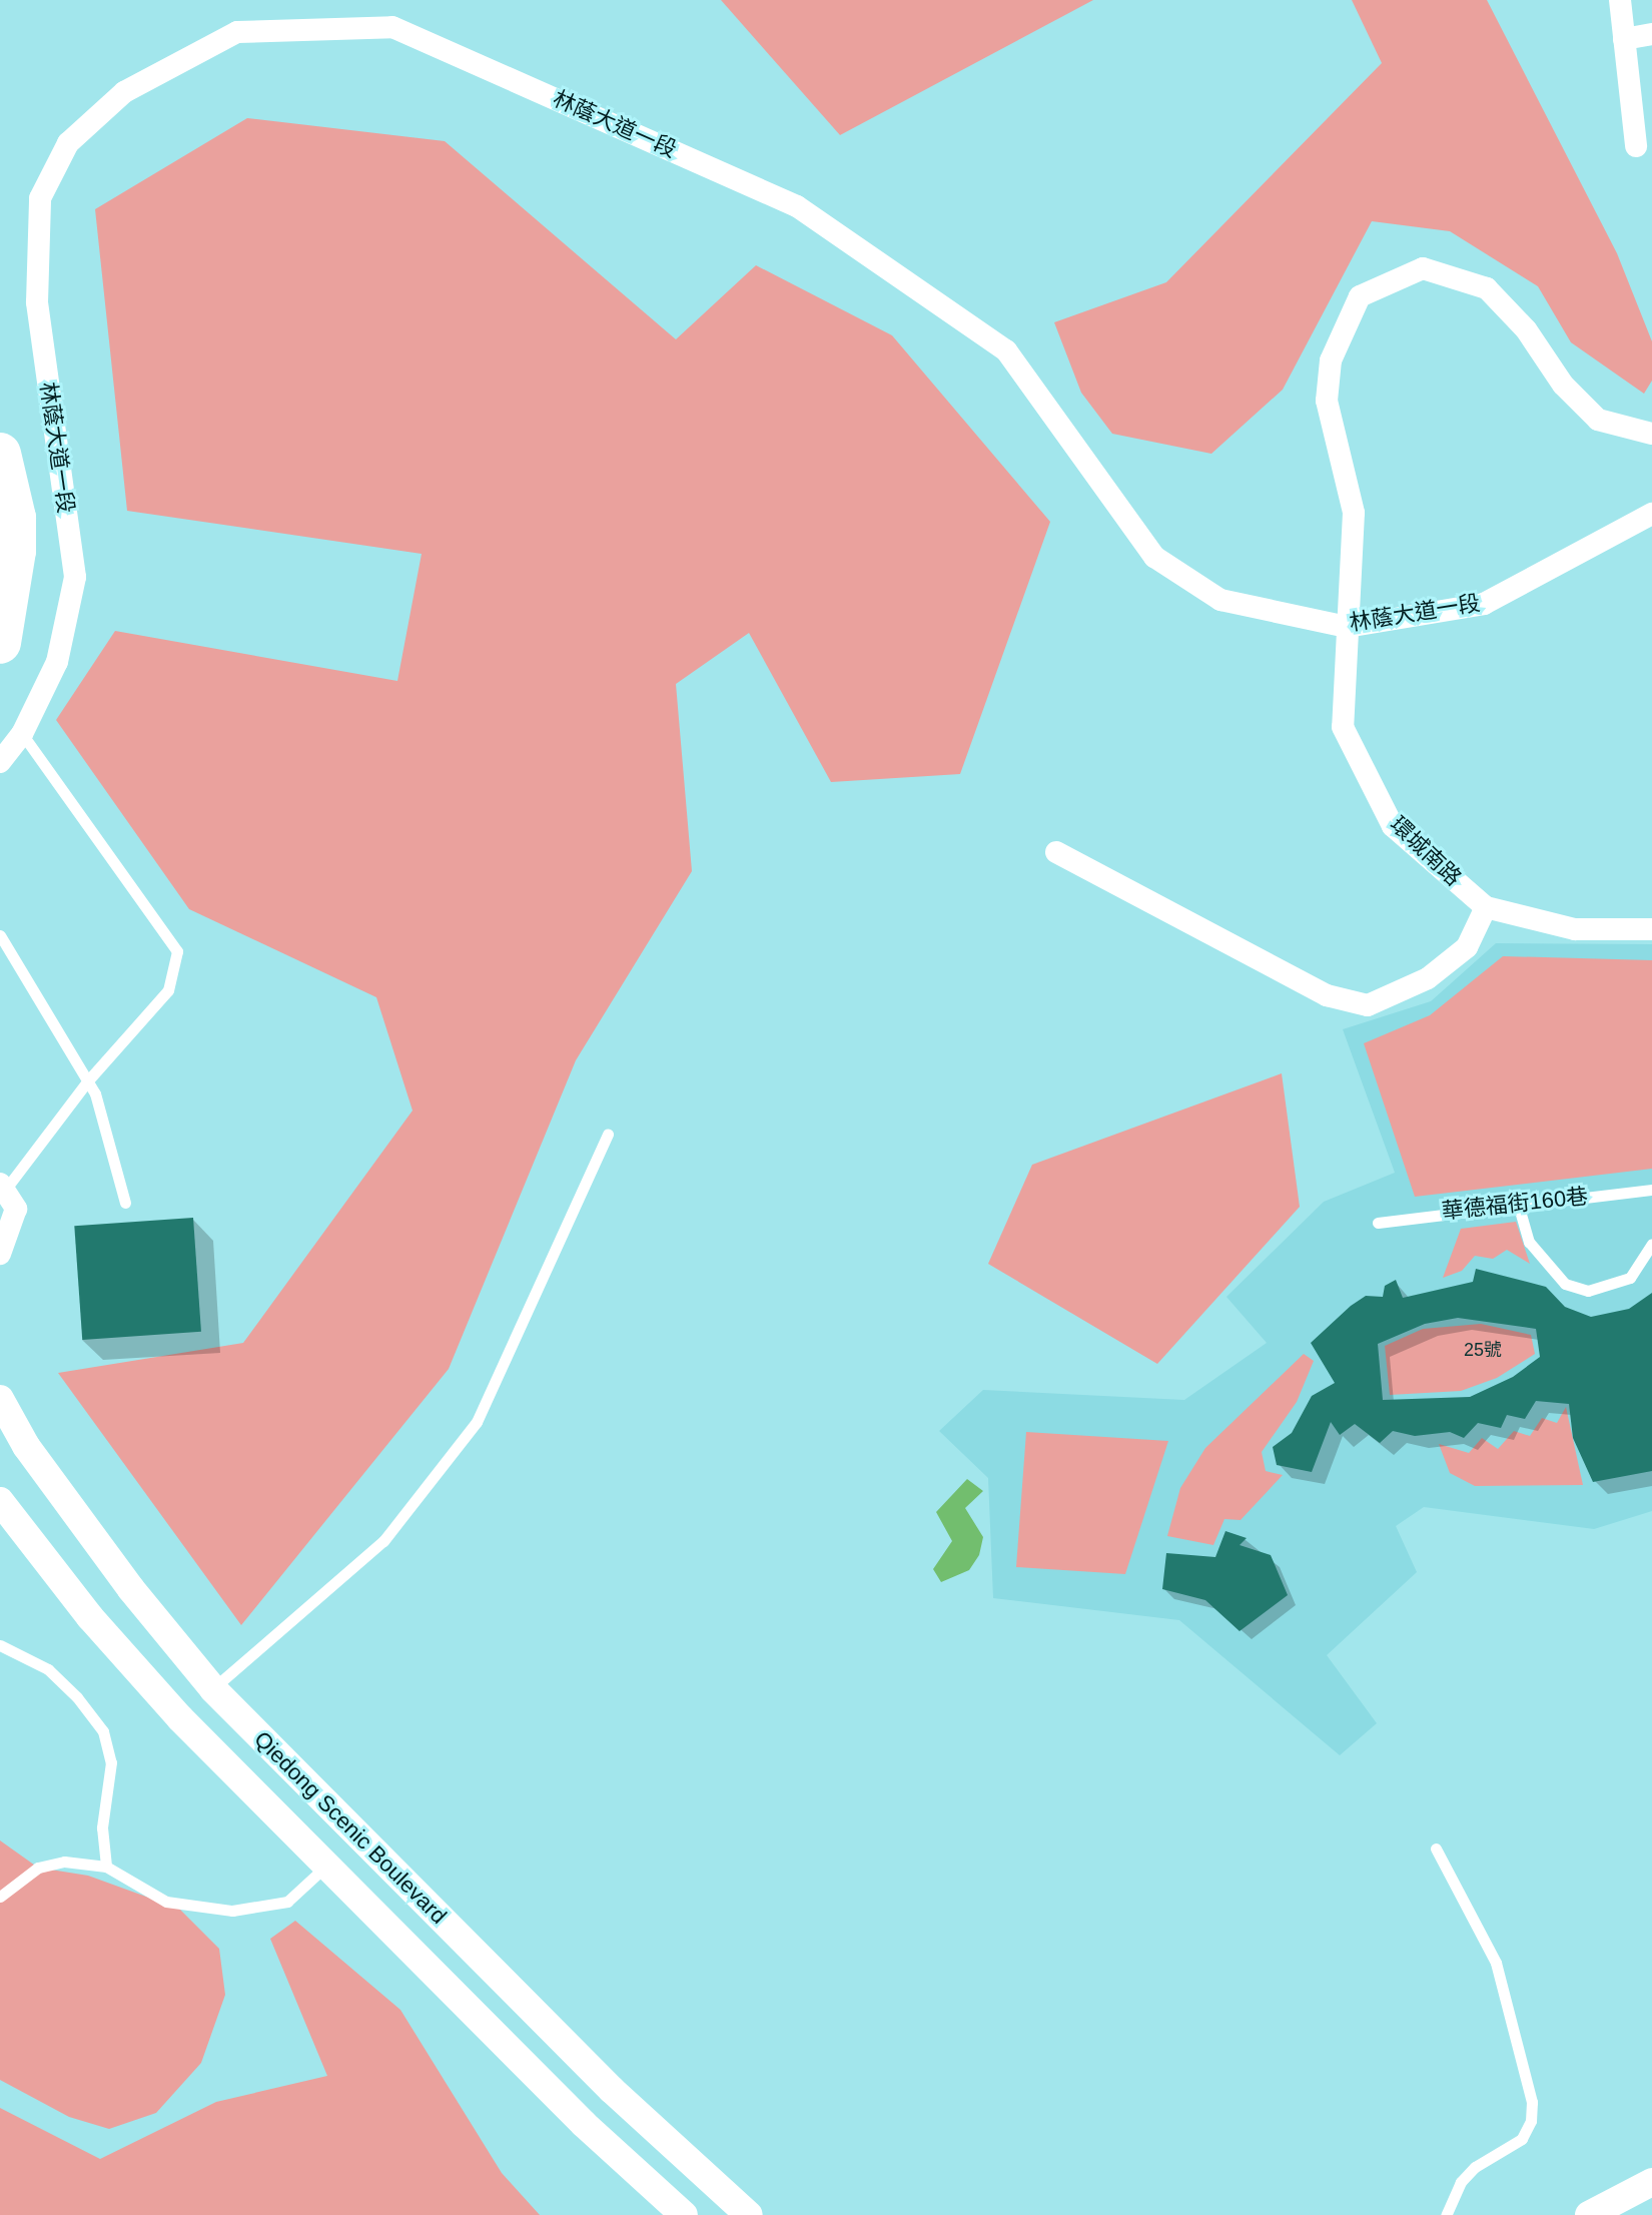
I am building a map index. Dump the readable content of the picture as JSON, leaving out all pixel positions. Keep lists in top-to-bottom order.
{
  "streets": {
    "street": ["林蔭大道一段", "環城南路", "Qiedong Scenic Boulevard"],
    "lane": ["華德福街160巷"]
  },
  "crossings": [
    ["林蔭大道一段", "環城南路"]
  ],
  "house_numbers": ["25號"]
}
